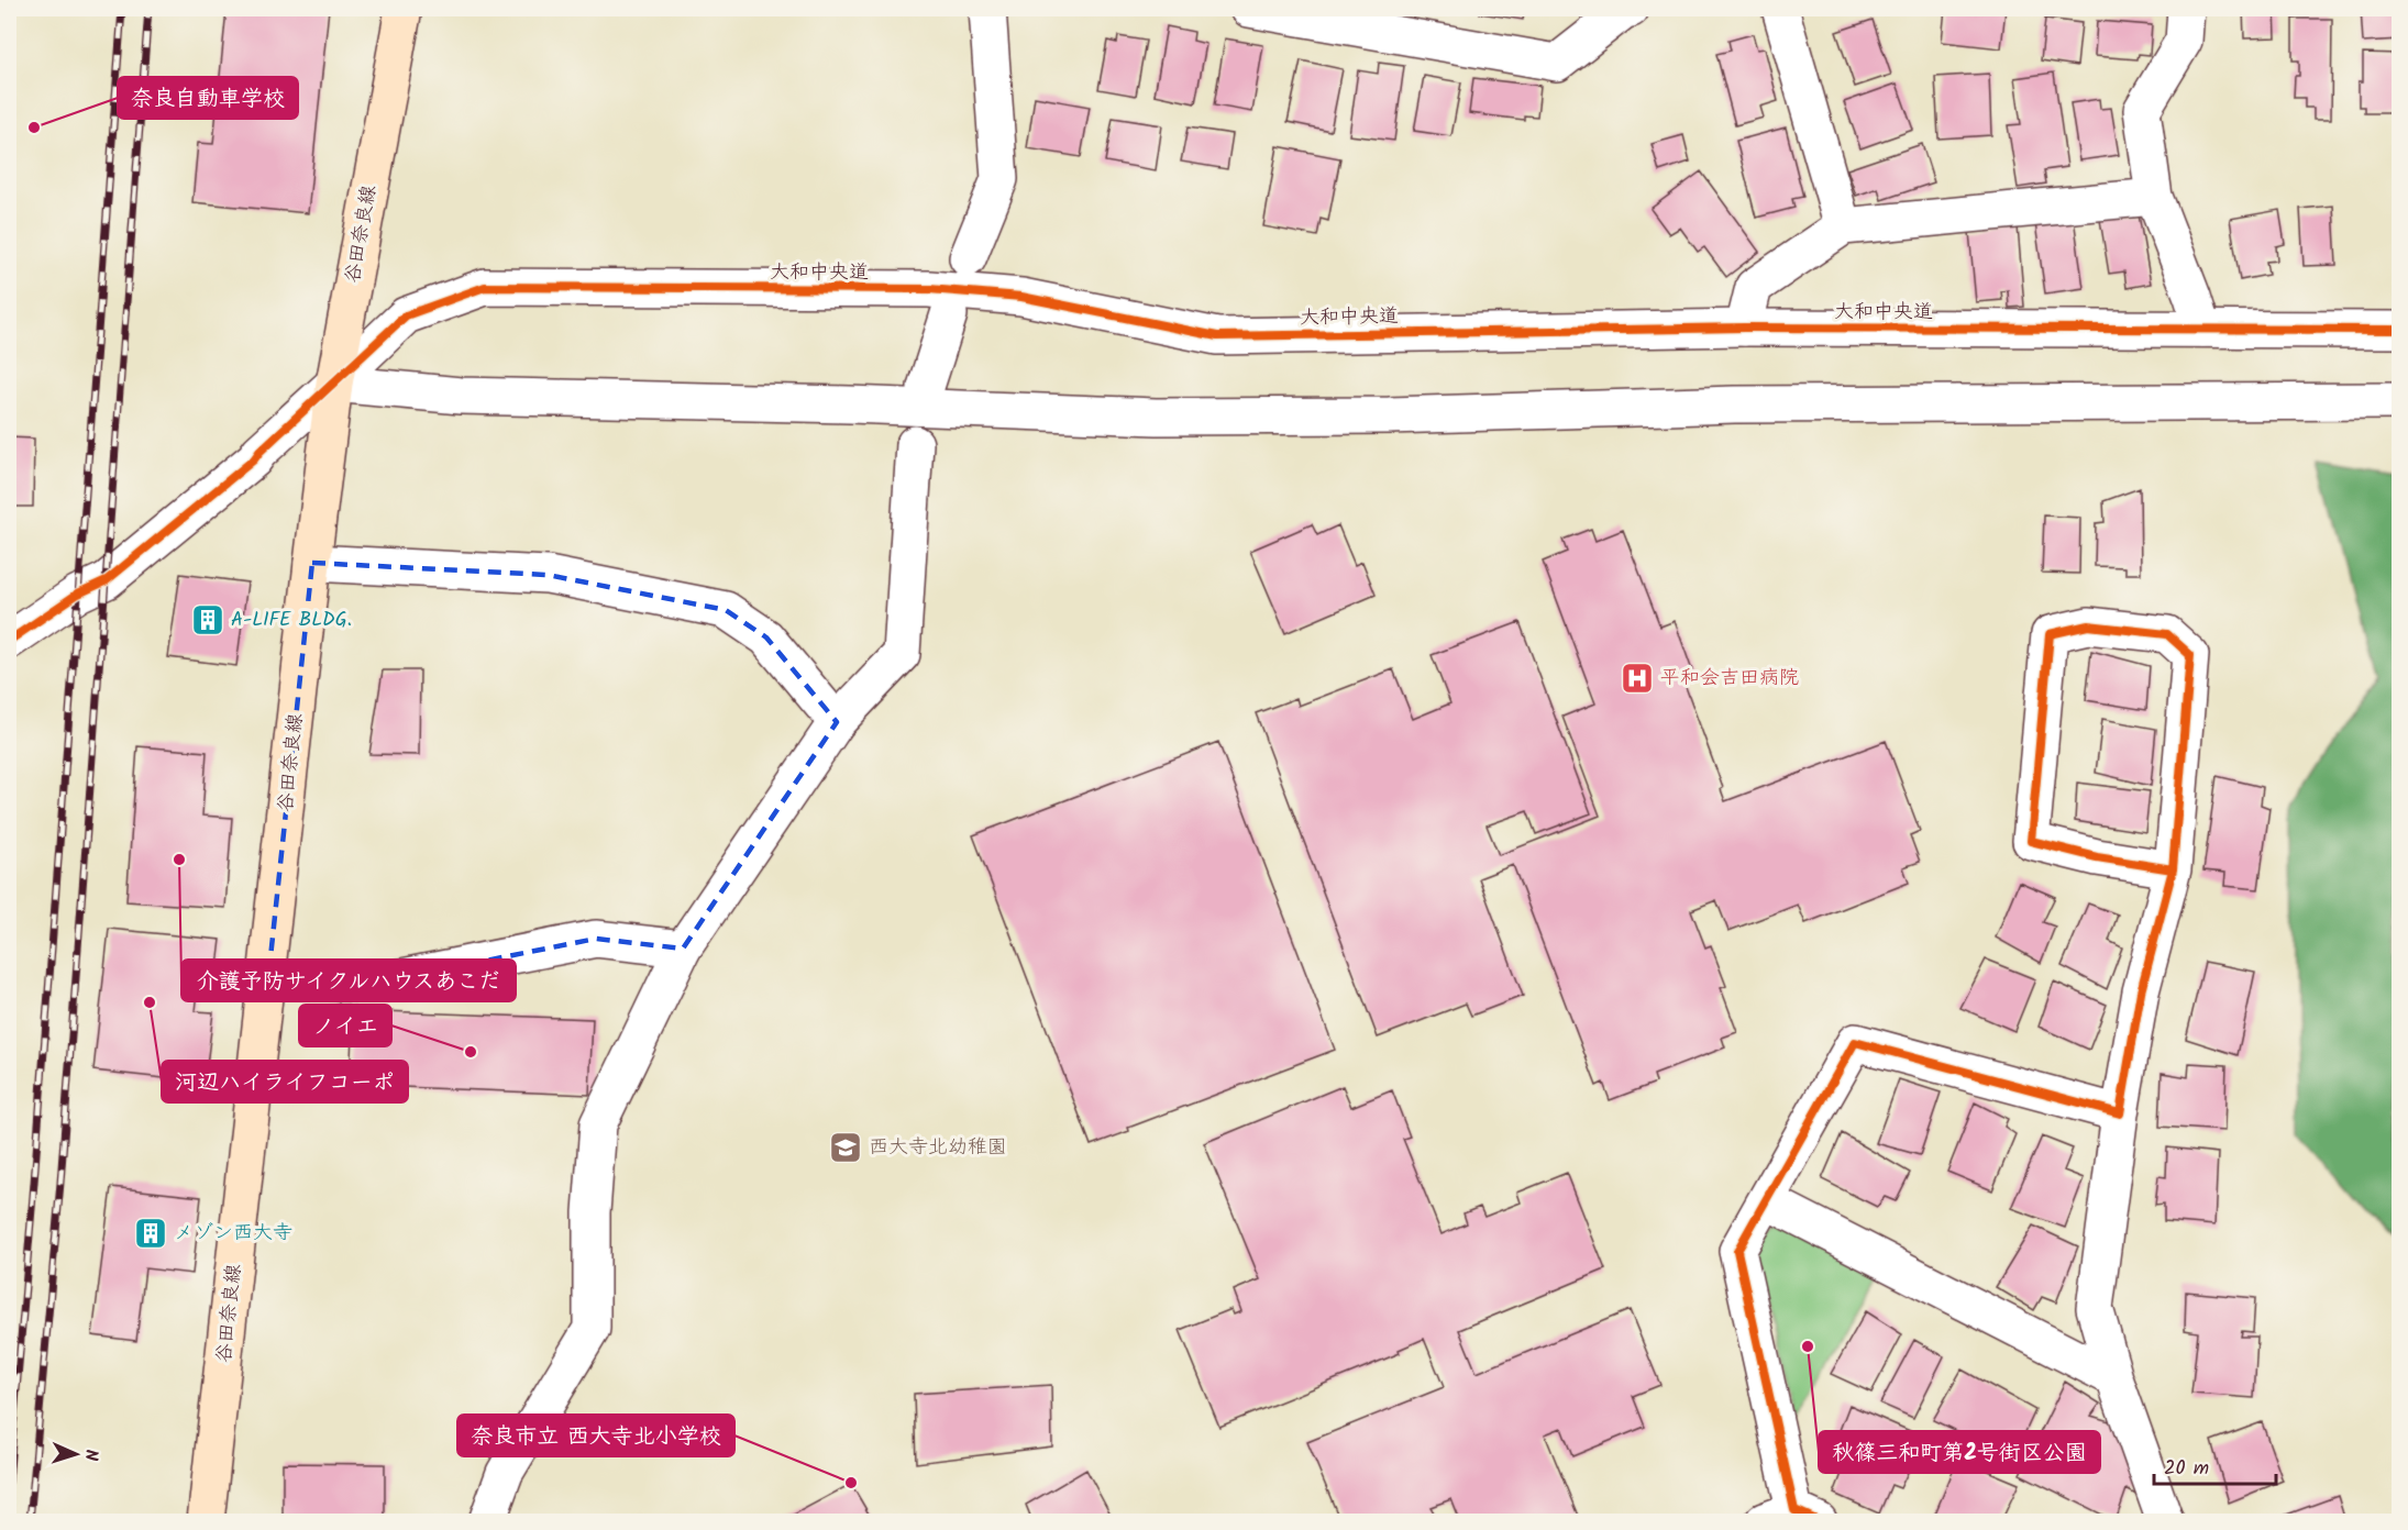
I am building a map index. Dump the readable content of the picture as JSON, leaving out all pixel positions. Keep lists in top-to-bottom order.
{
  "streets": {
    "main road": ["谷田奈良線"],
    "street": ["大和中央道"]
  },
  "crossings": [
    ["谷田奈良線", "大和中央道"]
  ],
  "places": {
    "other": [
      "奈良自動車学校",
      "介護予防サイクルハウスあこだ",
      "河辺ハイライフコーポ",
      "ノイエ",
      "秋篠三和町第2号街区公園",
      "奈良市立 西大寺北小学校"
    ],
    "building": ["A-LIFE BLDG.", "メゾン西大寺"],
    "hospital": ["平和会吉田病院"],
    "school or university": ["西大寺北幼稚園"]
  },
  "scale_bar": "20 m",
  "north": "right"
}
